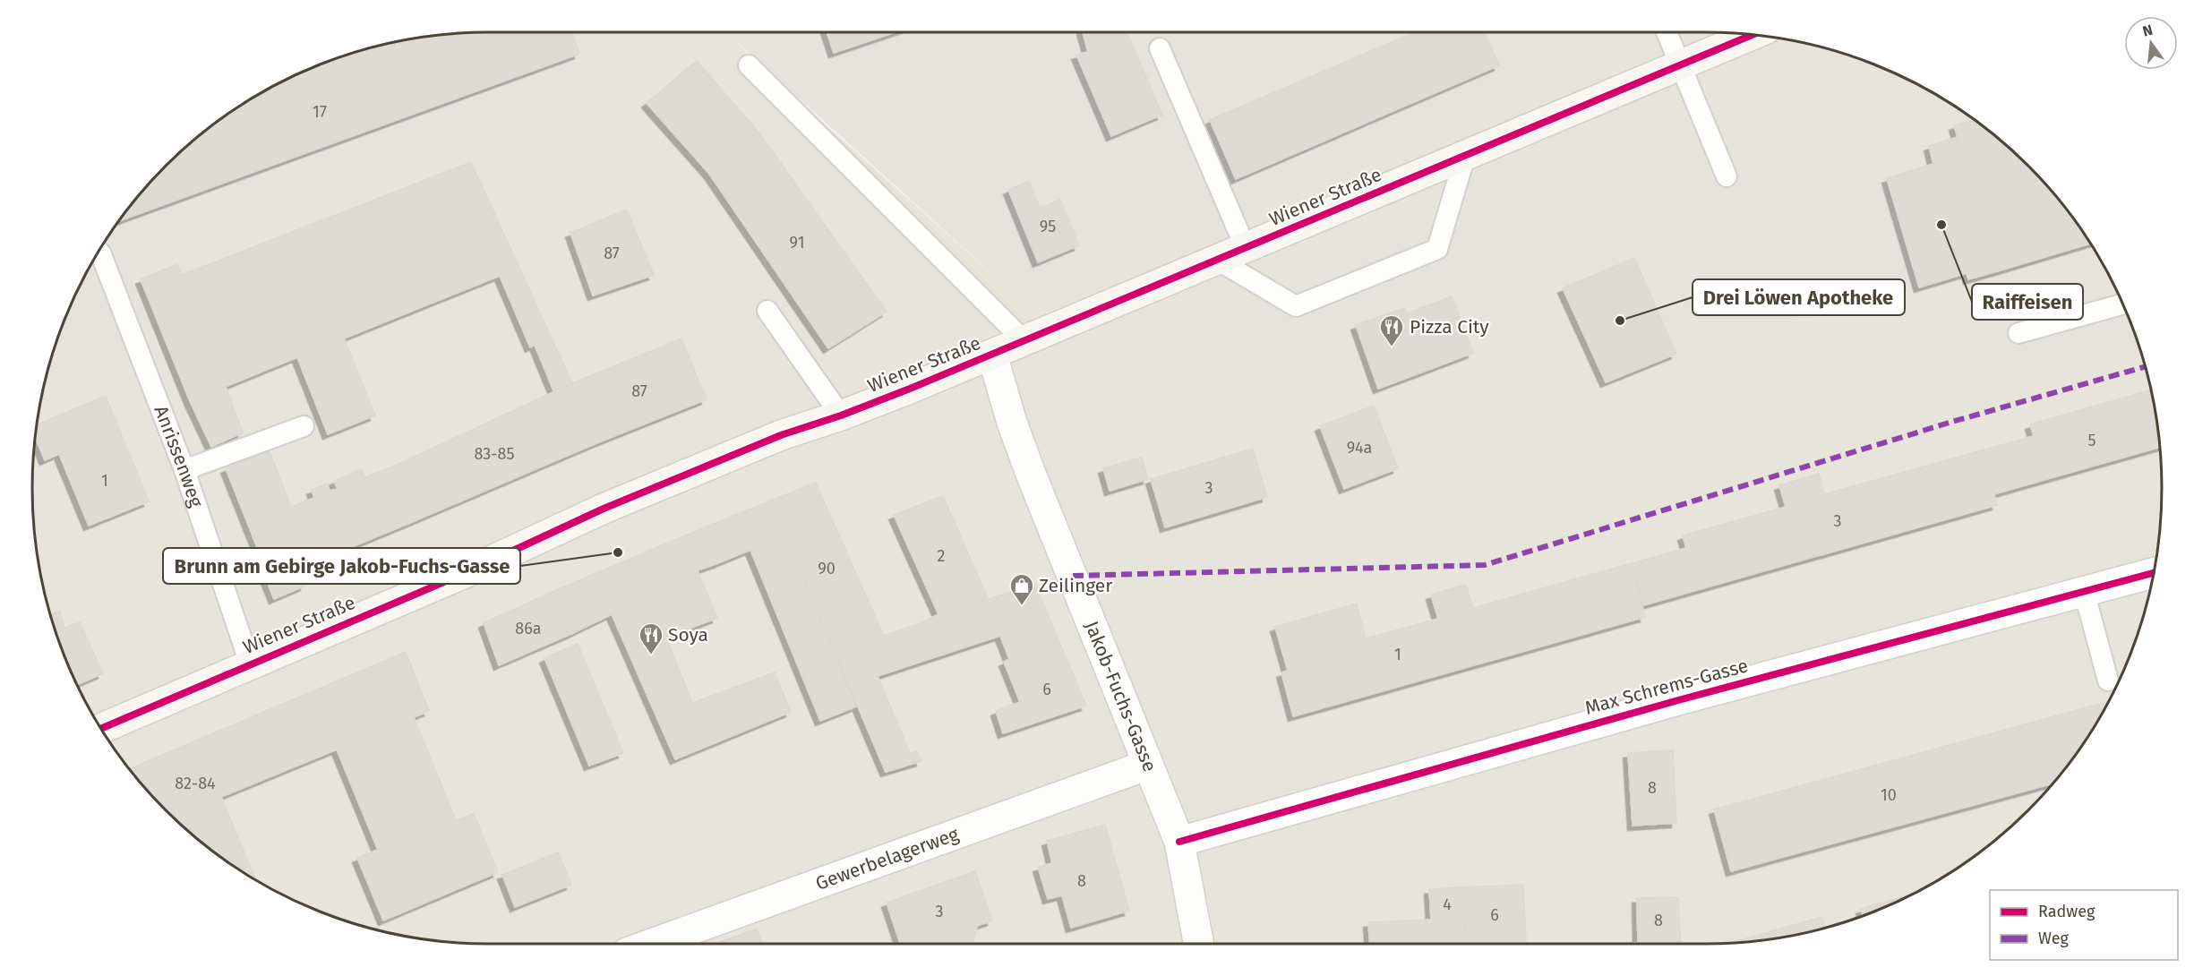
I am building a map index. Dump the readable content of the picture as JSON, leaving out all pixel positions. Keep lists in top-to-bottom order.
{
  "streets": {
    "main road": ["Wiener Straße"],
    "street": ["Max Schrems-Gasse", "Jakob-Fuchs-Gasse", "Gewerbelagerweg"],
    "lane": ["Anrissenweg"]
  },
  "crossings": [
    ["Wiener Straße", "Anrissenweg"],
    ["Wiener Straße", "Jakob-Fuchs-Gasse"],
    ["Max Schrems-Gasse", "Jakob-Fuchs-Gasse"],
    ["Jakob-Fuchs-Gasse", "Gewerbelagerweg"]
  ],
  "places": {
    "other": ["Raiffeisen", "Drei Löwen Apotheke", "Brunn am Gebirge Jakob-Fuchs-Gasse"],
    "restaurant": ["Pizza City", "Soya"],
    "shop": ["Zeilinger"]
  },
  "house_numbers": [
    "17",
    "95",
    "91",
    "87",
    "87",
    "5",
    "94a",
    "83-85",
    "1",
    "3",
    "3",
    "2",
    "90",
    "86a",
    "1",
    "6",
    "82-84",
    "8",
    "10",
    "8",
    "4",
    "3",
    "6",
    "8"
  ],
  "legend": ["Radweg", "Weg"],
  "north": "top"
}
